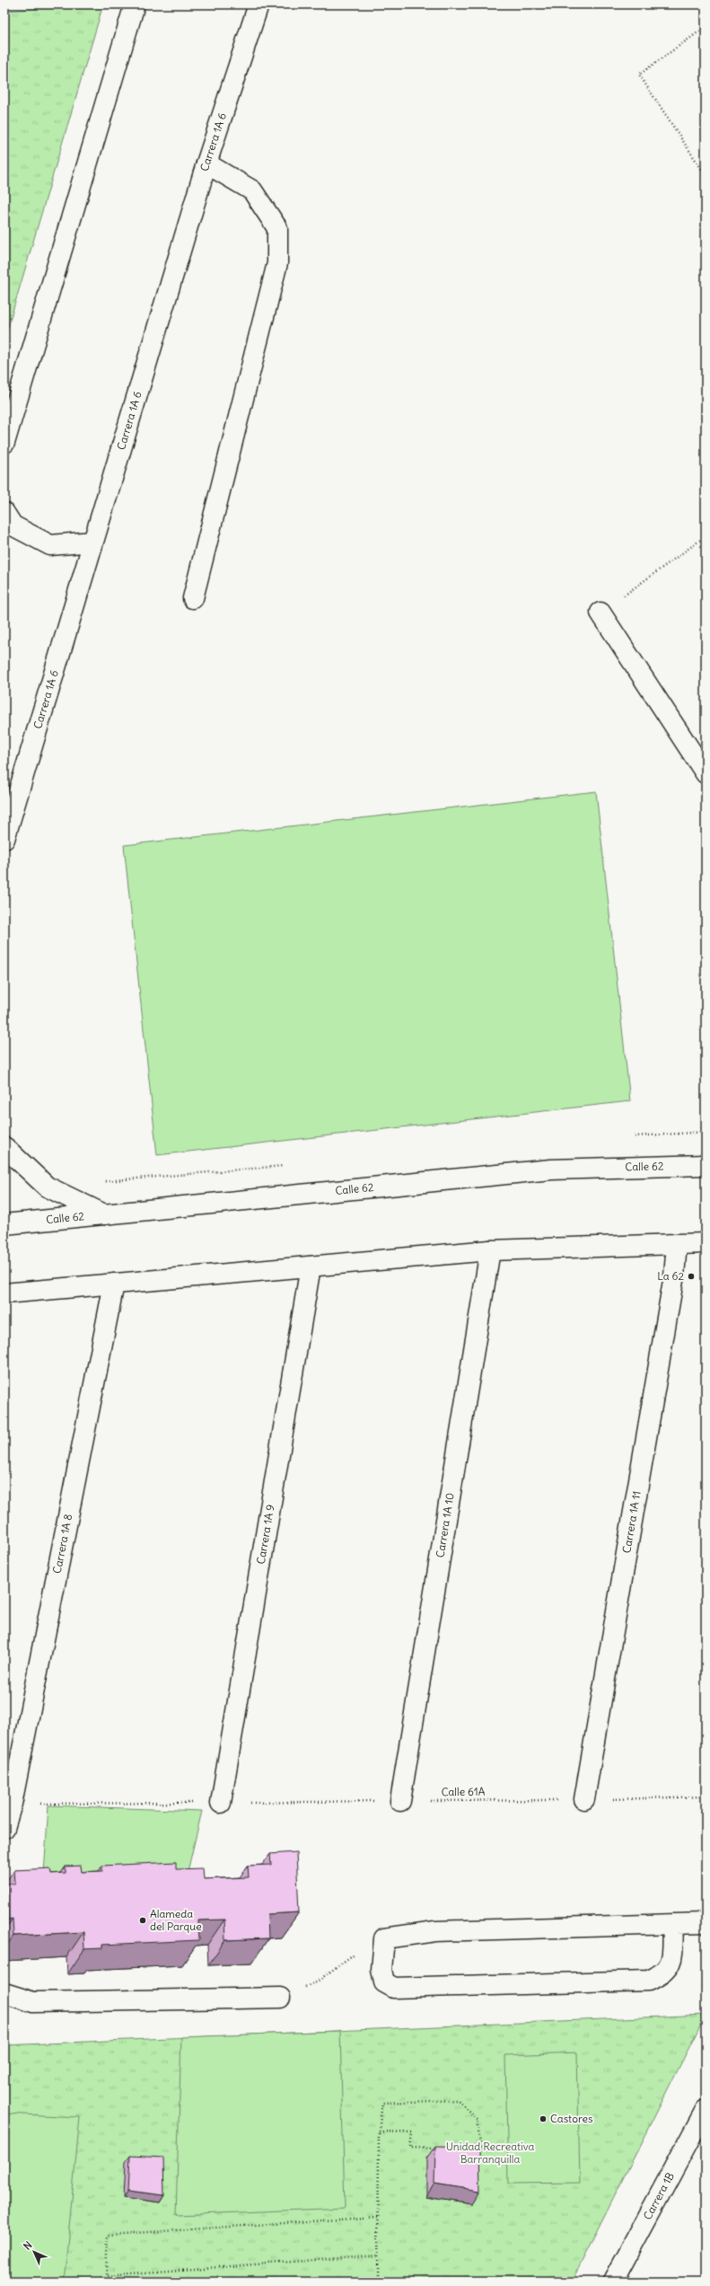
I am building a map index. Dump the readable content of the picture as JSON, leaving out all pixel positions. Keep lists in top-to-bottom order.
{
  "streets": {
    "street": [
      "Carrera 1A 6",
      "Calle 62",
      "Carrera 1A 11",
      "Carrera 1A 10",
      "Carrera 1A 9",
      "Carrera 1A 8",
      "Carrera 1B"
    ],
    "path": ["Calle 61A"]
  },
  "crossings": [
    ["Carrera 1A 11", "Calle 61A"],
    ["Carrera 1A 10", "Calle 61A"],
    ["Carrera 1A 9", "Calle 61A"],
    ["Carrera 1A 8", "Calle 61A"]
  ],
  "parks": ["Unidad Recreativa Barranquilla"],
  "places": ["La 62", "Alameda del Parque", "Castores"],
  "north": "top left"
}
